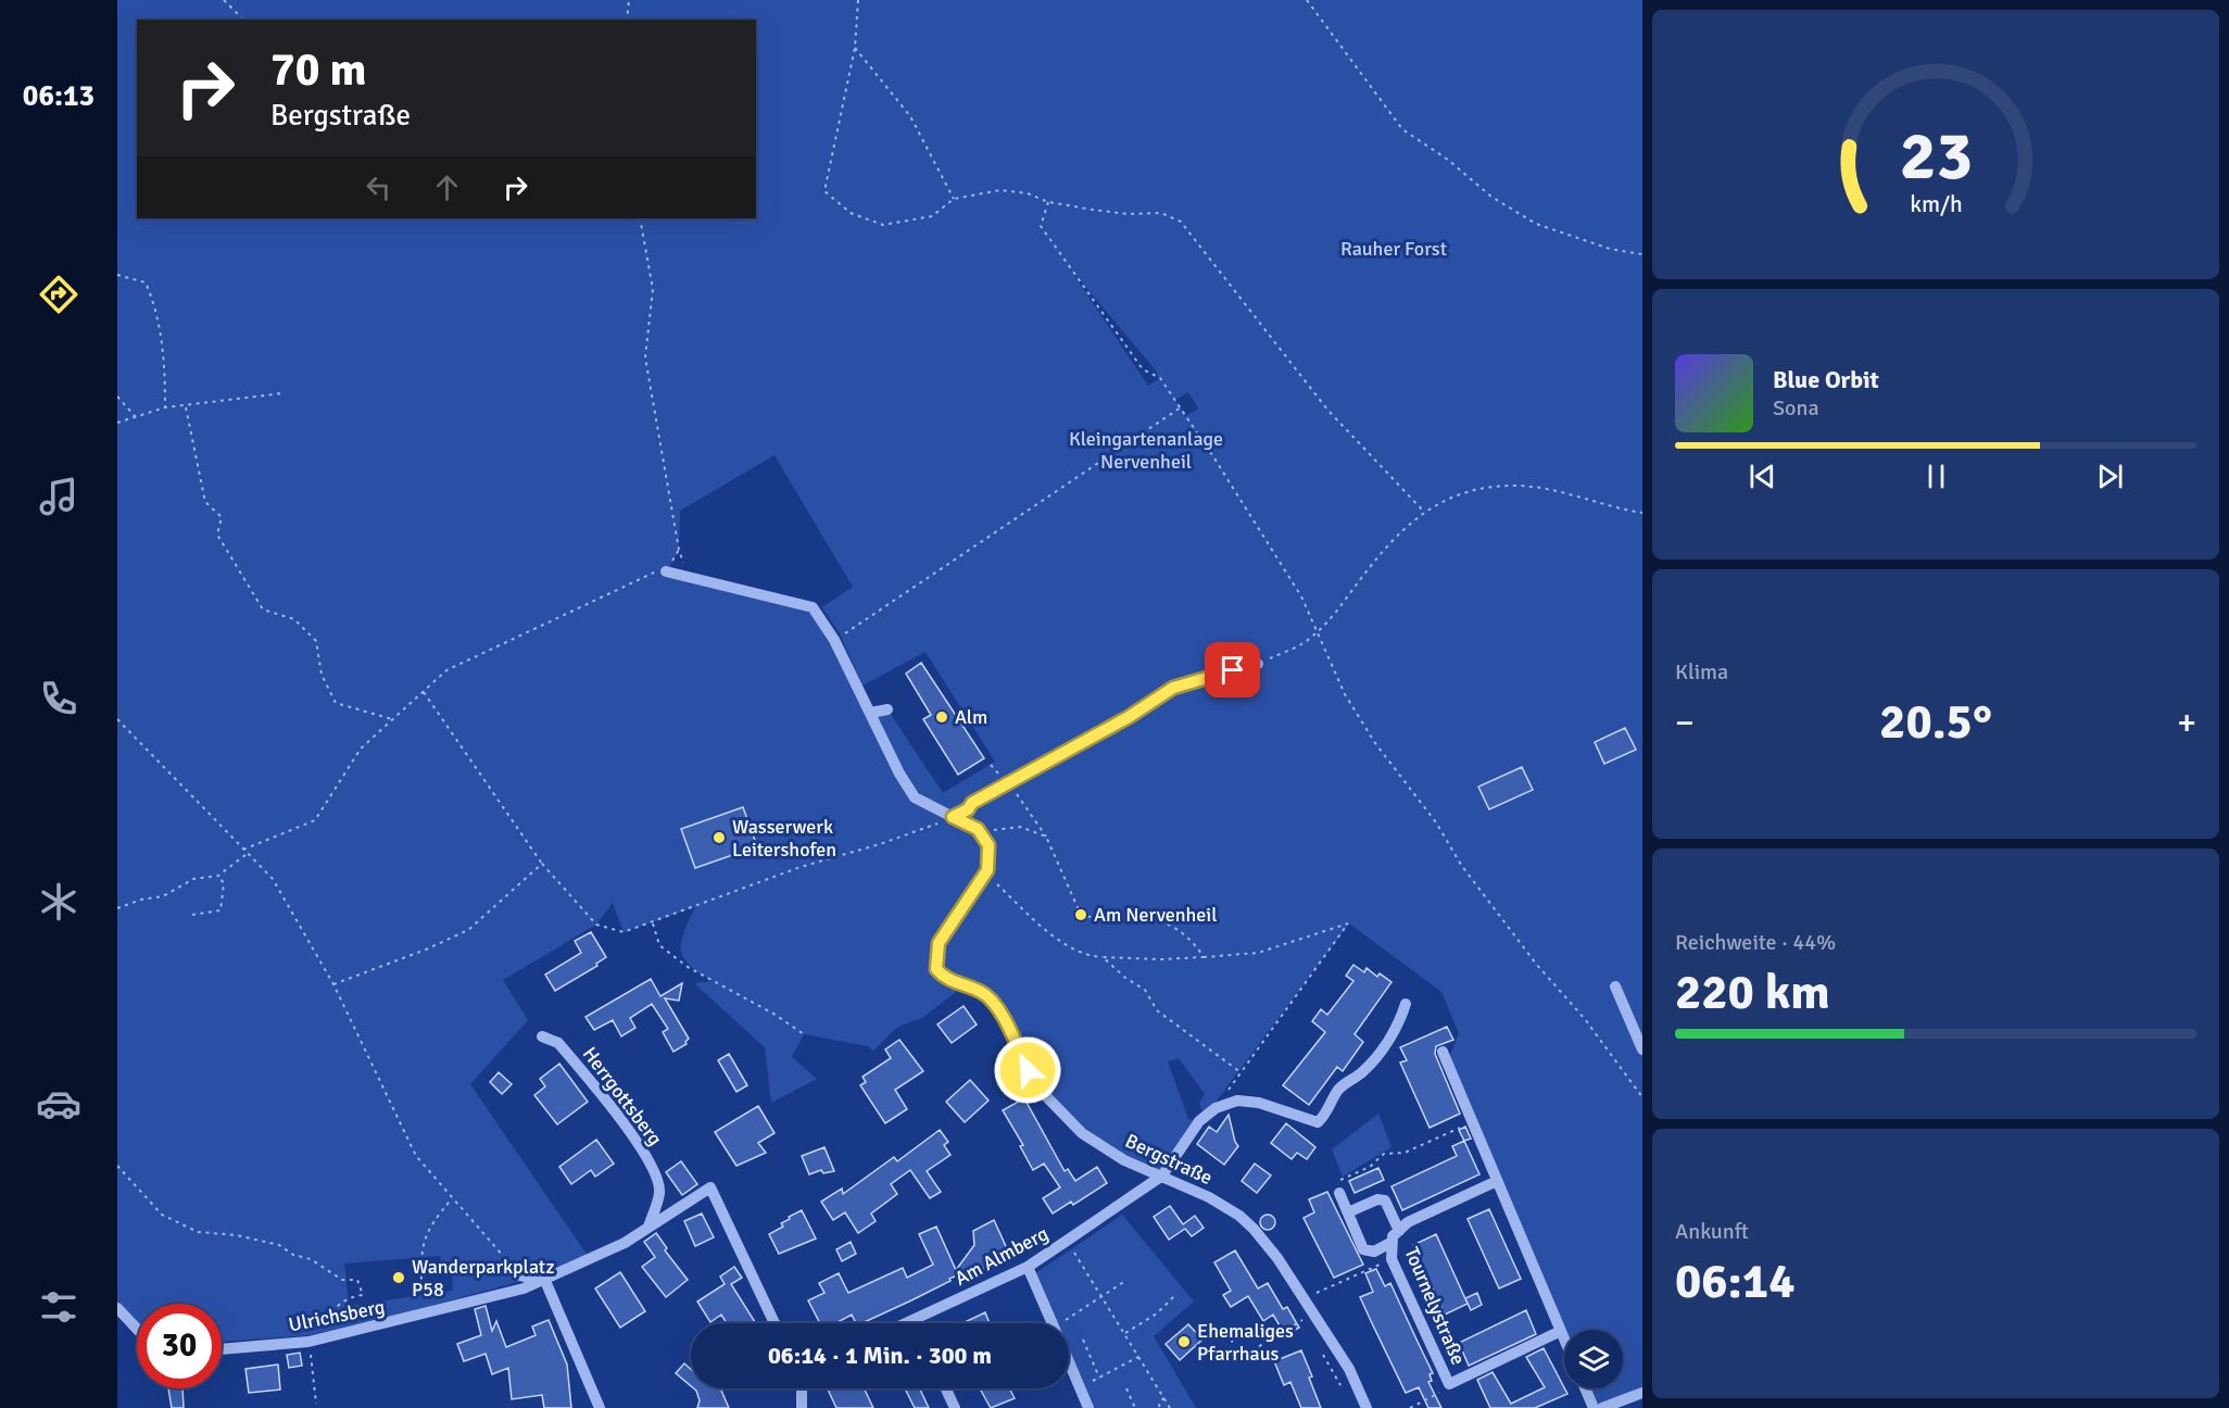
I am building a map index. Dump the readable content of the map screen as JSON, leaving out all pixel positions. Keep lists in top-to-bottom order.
{
  "streets": {
    "street": [
      "Herrgottsberg",
      "Bergstraße",
      "Am Almberg",
      "Tournelystraße",
      "Ulrichsberg"
    ]
  },
  "crossings": [
    ["Bergstraße", "Am Almberg"]
  ],
  "parks": ["Rauher Forst", "Kleingartenanlage Nervenheil"],
  "places": [
    "Alm",
    "Wasserwerk Leitershofen",
    "Am Nervenheil",
    "Wanderparkplatz P58",
    "Ehemaliges Pfarrhaus"
  ],
  "page": {
    "tabs": "06:13",
    "turn": ["70 m", "Bergstraße"],
    "song": ["Blue Orbit", "Sona"],
    "tile": [
      "Klima",
      ["Reichweite · 44%", "220 km"],
      ["Ankunft", "06:14"]
    ],
    "heat": ["−", "20.5°", "+"],
    "limit": "30",
    "trip": "06:14 · 1 Min. · 300 m",
    "gauge": ["23", "km/h"]
  }
}
